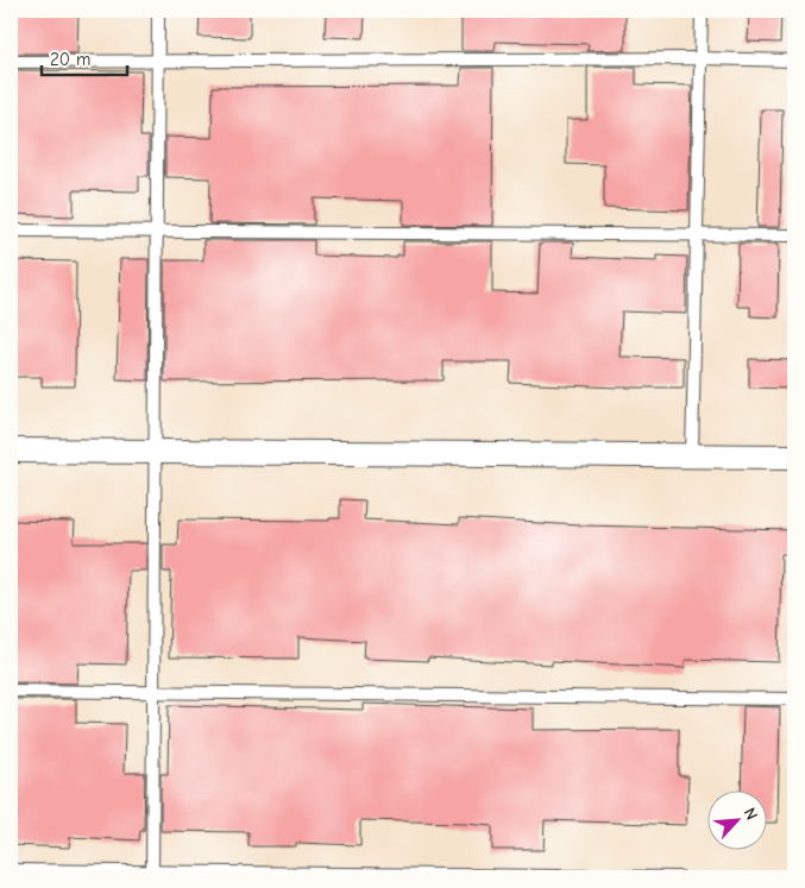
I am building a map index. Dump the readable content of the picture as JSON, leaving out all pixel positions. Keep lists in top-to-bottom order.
{
  "scale_bar": "20 m",
  "north": "top right"
}
